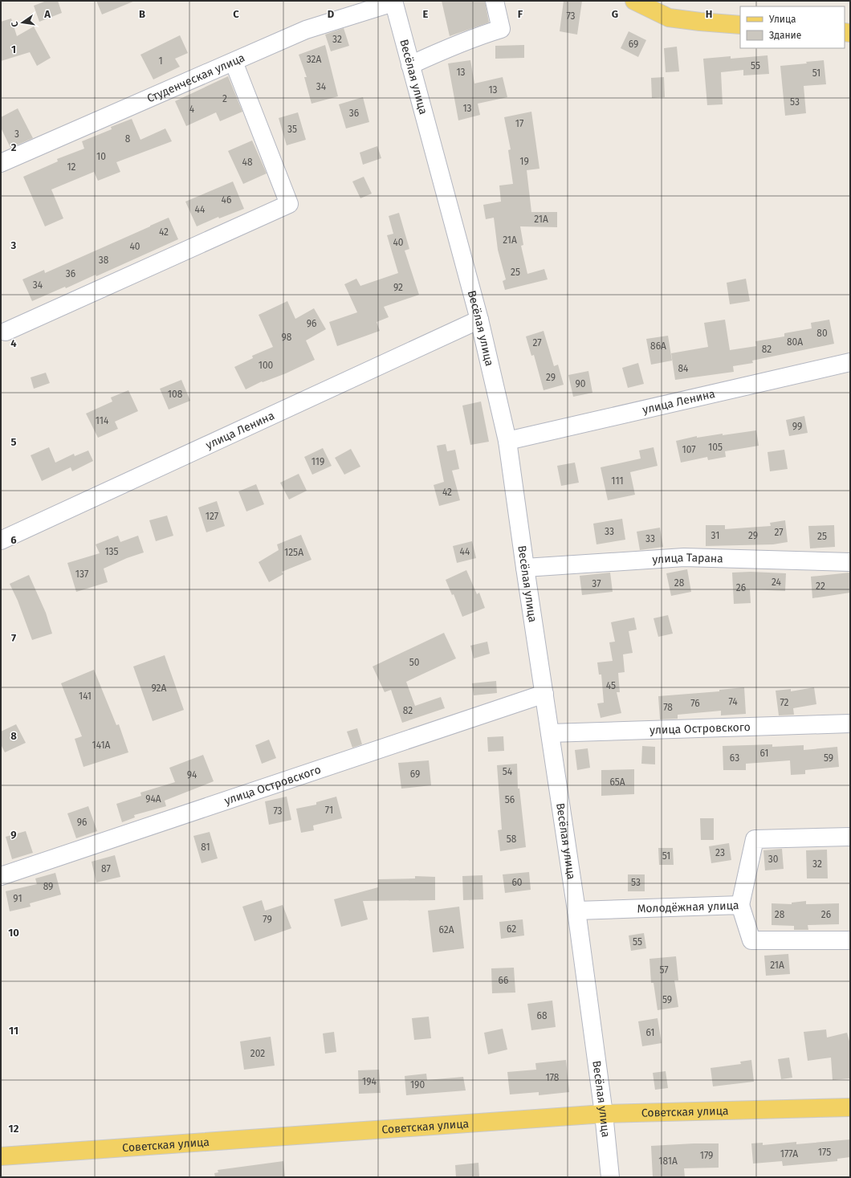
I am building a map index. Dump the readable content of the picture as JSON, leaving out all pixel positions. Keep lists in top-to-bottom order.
{
  "streets": {
    "main road": ["Советская улица"],
    "street": [
      "Весёлая улица",
      "Студенческая улица",
      "улица Ленина",
      "улица Тарана",
      "улица Островского",
      "Молодёжная улица"
    ]
  },
  "crossings": [
    ["Весёлая улица", "Студенческая улица"],
    ["Весёлая улица", "улица Ленина"],
    ["Весёлая улица", "улица Тарана"],
    ["Весёлая улица", "улица Островского"],
    ["Весёлая улица", "Молодёжная улица"],
    ["Весёлая улица", "Советская улица"]
  ],
  "house_numbers": [
    "73",
    "32",
    "69",
    "32А",
    "1",
    "55",
    "13",
    "51",
    "34",
    "13",
    "2",
    "53",
    "13",
    "4",
    "36",
    "17",
    "35",
    "3",
    "8",
    "10",
    "19",
    "48",
    "12",
    "46",
    "44",
    "21А",
    "42",
    "21А",
    "40",
    "40",
    "38",
    "25",
    "36",
    "34",
    "92",
    "96",
    "80",
    "98",
    "80А",
    "27",
    "86А",
    "82",
    "100",
    "84",
    "29",
    "90",
    "108",
    "114",
    "99",
    "105",
    "107",
    "119",
    "111",
    "42",
    "127",
    "33",
    "27",
    "31",
    "29",
    "25",
    "33",
    "135",
    "44",
    "125А",
    "137",
    "24",
    "28",
    "37",
    "22",
    "26",
    "50",
    "45",
    "92А",
    "141",
    "74",
    "72",
    "76",
    "78",
    "82",
    "141А",
    "61",
    "63",
    "59",
    "54",
    "69",
    "94",
    "65А",
    "94А",
    "56",
    "71",
    "73",
    "96",
    "58",
    "81",
    "23",
    "51",
    "30",
    "32",
    "87",
    "60",
    "53",
    "89",
    "91",
    "28",
    "26",
    "79",
    "62",
    "62А",
    "55",
    "21А",
    "57",
    "66",
    "59",
    "68",
    "61",
    "202",
    "178",
    "194",
    "190",
    "175",
    "177А",
    "179",
    "181А"
  ],
  "legend": ["Улица", "Здание"],
  "north": "left",
  "grid": {
    "columns": [
      "A",
      "B",
      "C",
      "D",
      "E",
      "F",
      "G",
      "H"
    ],
    "rows": [
      "1",
      "2",
      "3",
      "4",
      "5",
      "6",
      "7",
      "8",
      "9",
      "10",
      "11",
      "12"
    ]
  }
}
